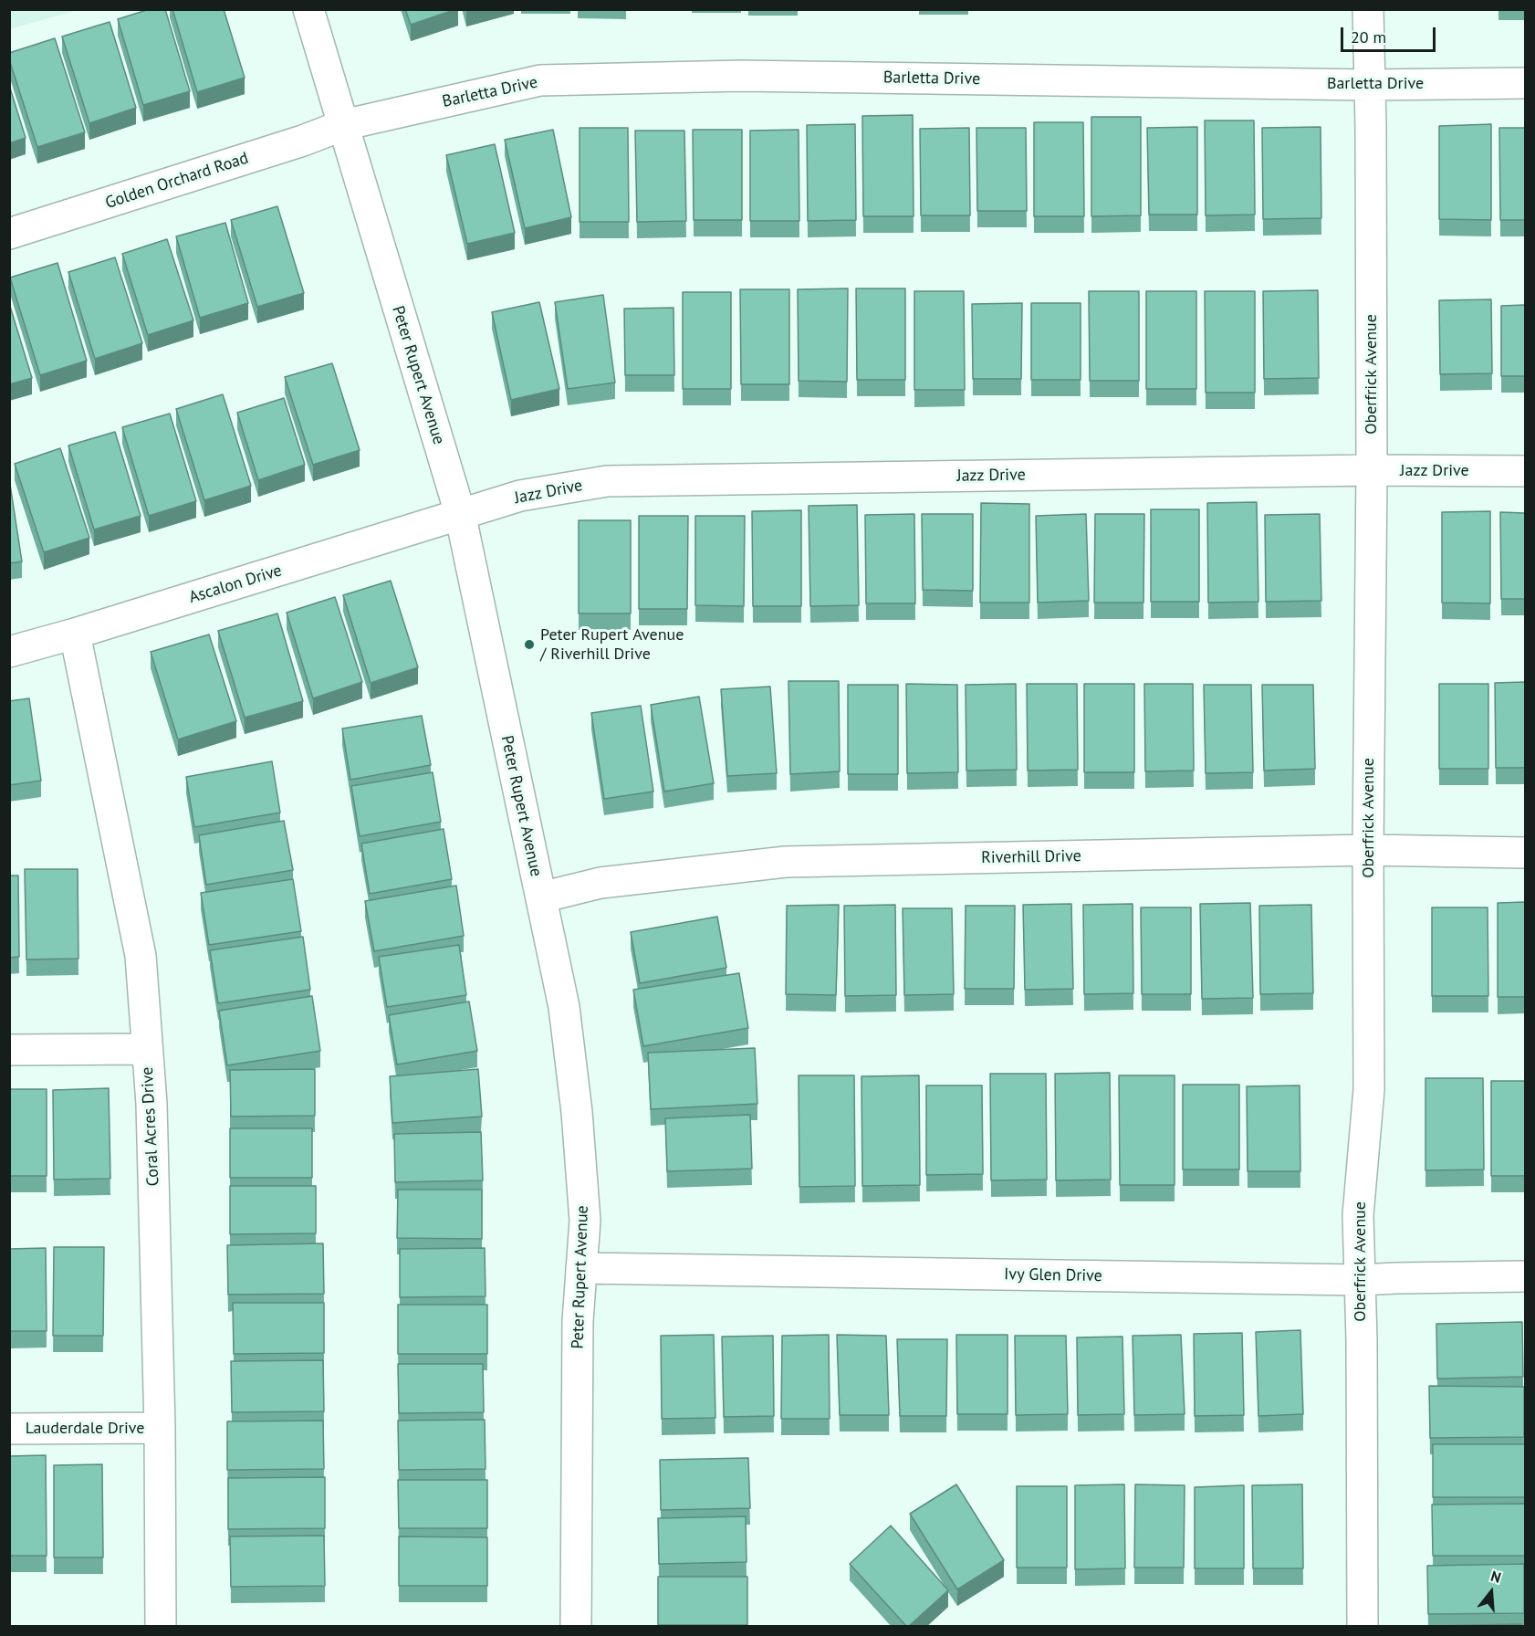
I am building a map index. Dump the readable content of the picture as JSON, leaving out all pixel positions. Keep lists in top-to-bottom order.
{
  "streets": {
    "street": [
      "Barletta Drive",
      "Golden Orchard Road",
      "Oberfrick Avenue",
      "Peter Rupert Avenue",
      "Jazz Drive",
      "Ascalon Drive",
      "Riverhill Drive",
      "Coral Acres Drive",
      "Ivy Glen Drive",
      "Lauderdale Drive"
    ]
  },
  "crossings": [
    ["Barletta Drive", "Golden Orchard Road"],
    ["Barletta Drive", "Oberfrick Avenue"],
    ["Barletta Drive", "Peter Rupert Avenue"],
    ["Golden Orchard Road", "Peter Rupert Avenue"],
    ["Oberfrick Avenue", "Jazz Drive"],
    ["Oberfrick Avenue", "Riverhill Drive"],
    ["Oberfrick Avenue", "Ivy Glen Drive"],
    ["Peter Rupert Avenue", "Jazz Drive"],
    ["Peter Rupert Avenue", "Ascalon Drive"],
    ["Peter Rupert Avenue", "Riverhill Drive"],
    ["Peter Rupert Avenue", "Ivy Glen Drive"],
    ["Jazz Drive", "Ascalon Drive"],
    ["Ascalon Drive", "Coral Acres Drive"],
    ["Coral Acres Drive", "Lauderdale Drive"]
  ],
  "places": ["Peter Rupert Avenue / Riverhill Drive"],
  "scale_bar": "20 m",
  "north": "top"
}
